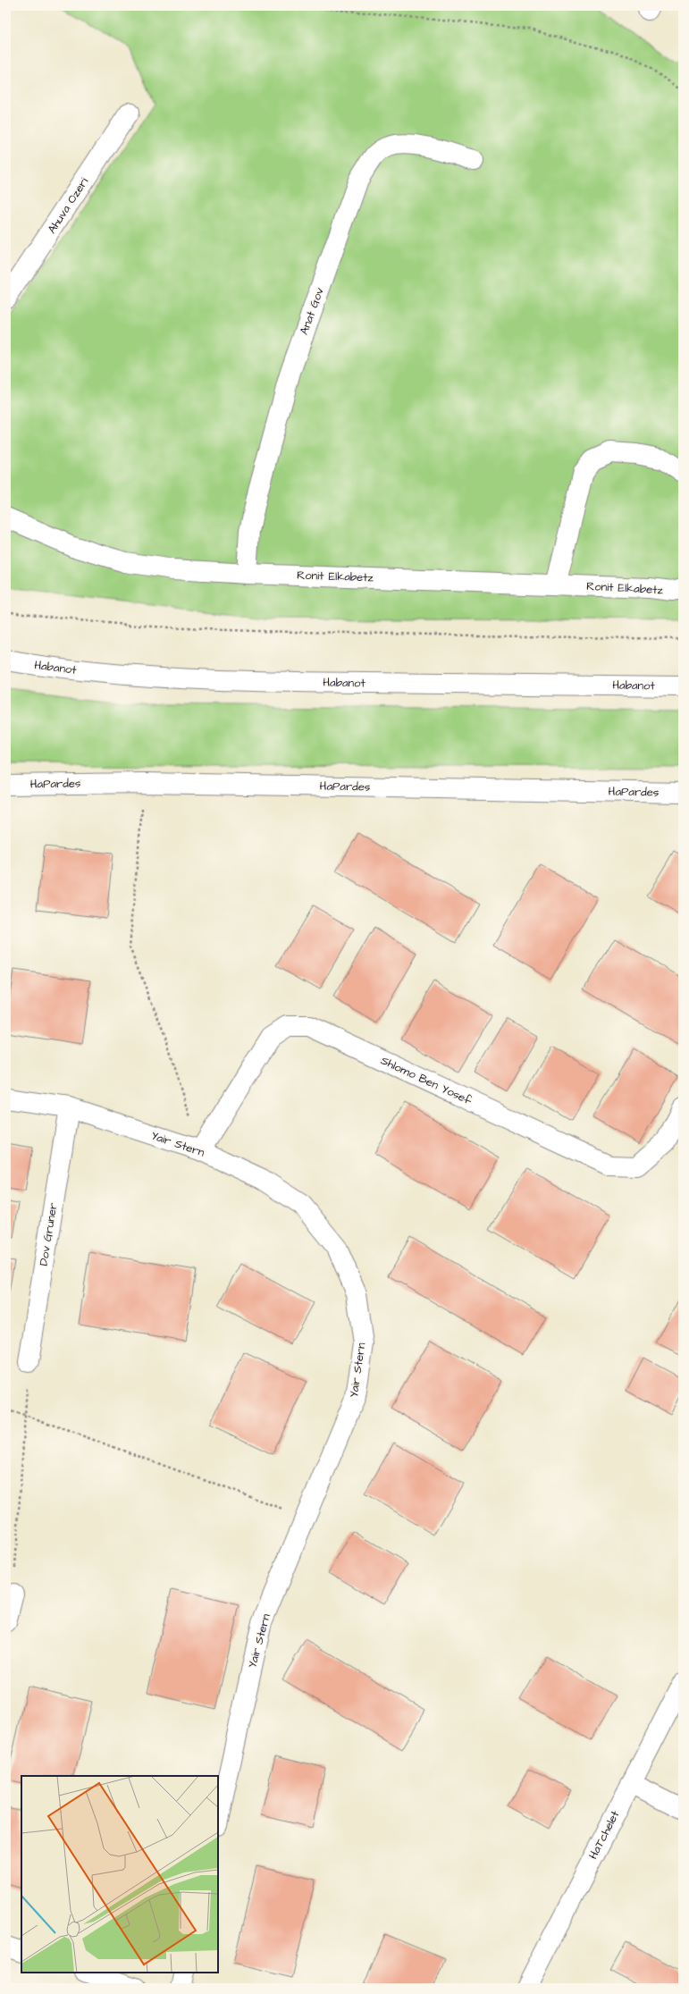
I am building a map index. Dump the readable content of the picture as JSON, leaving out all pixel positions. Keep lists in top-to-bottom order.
{
  "streets": {
    "street": [
      "Ahuva Ozeri",
      "Anat Gov",
      "Ronit Elkabetz",
      "Habanot",
      "HaPardes",
      "Shlomo Ben Yosef",
      "Yair Stern",
      "Dov Gruner",
      "HaTchelet"
    ]
  },
  "crossings": [
    ["Anat Gov", "Ronit Elkabetz"],
    ["Shlomo Ben Yosef", "Yair Stern"],
    ["Yair Stern", "Dov Gruner"]
  ]
}
